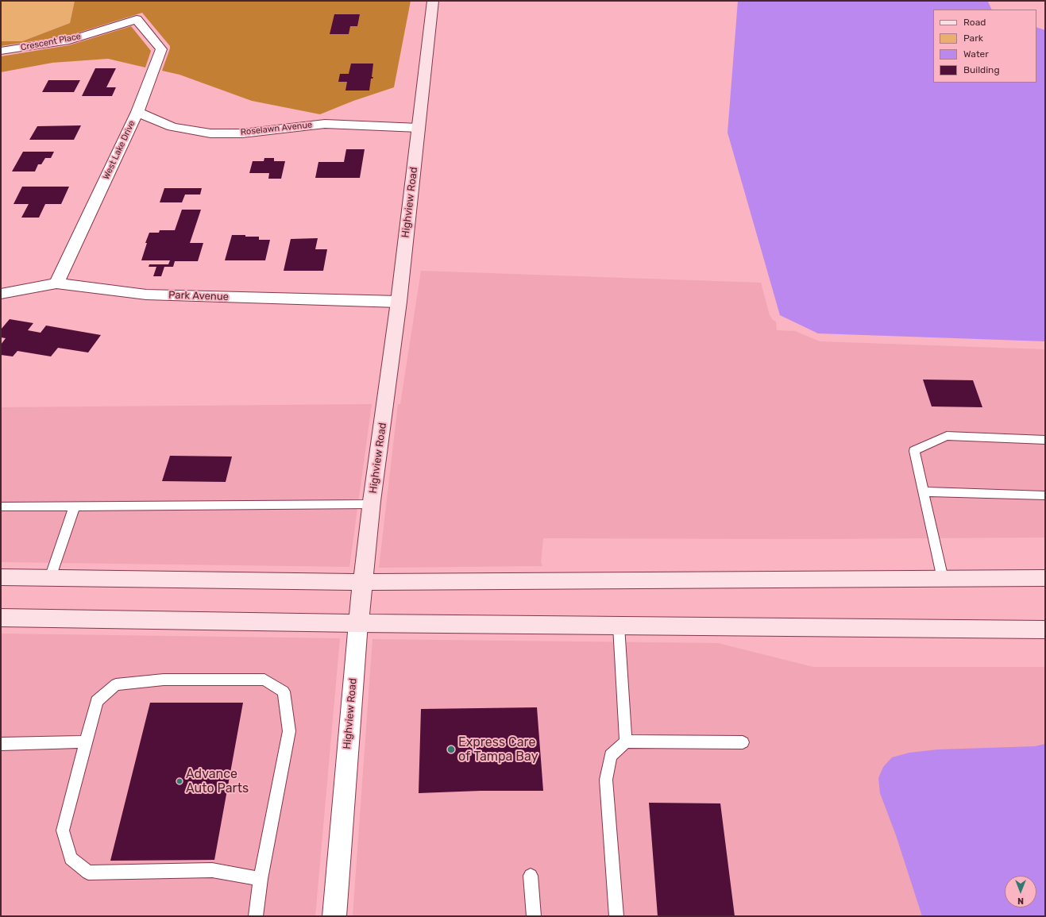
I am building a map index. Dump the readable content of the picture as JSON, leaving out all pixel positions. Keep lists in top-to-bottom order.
{
  "streets": {
    "main road": ["Highview Road"],
    "street": [
      "Crescent Place",
      "Roselawn Avenue",
      "West Lake Drive",
      "Park Avenue"
    ]
  },
  "crossings": [
    ["Crescent Place", "West Lake Drive"],
    ["Roselawn Avenue", "West Lake Drive"],
    ["Roselawn Avenue", "Highview Road"],
    ["West Lake Drive", "Park Avenue"],
    ["Highview Road", "Park Avenue"]
  ],
  "places": ["Express Care of Tampa Bay", "Advance Auto Parts"],
  "legend": [
    "Road",
    "Park",
    "Water",
    "Building"
  ],
  "north": "bottom"
}
